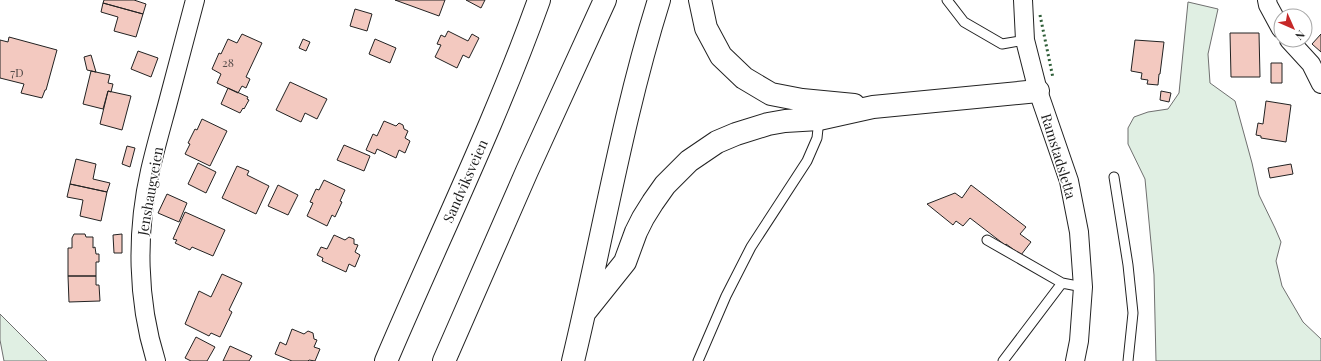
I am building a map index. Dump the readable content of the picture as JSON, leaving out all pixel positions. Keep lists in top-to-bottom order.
{
  "streets": {
    "main road": ["Sandviksveien"],
    "street": ["Ramstadsletta", "Jenshaugveien"]
  },
  "house_numbers": ["28", "7D"],
  "north": "bottom right"
}
